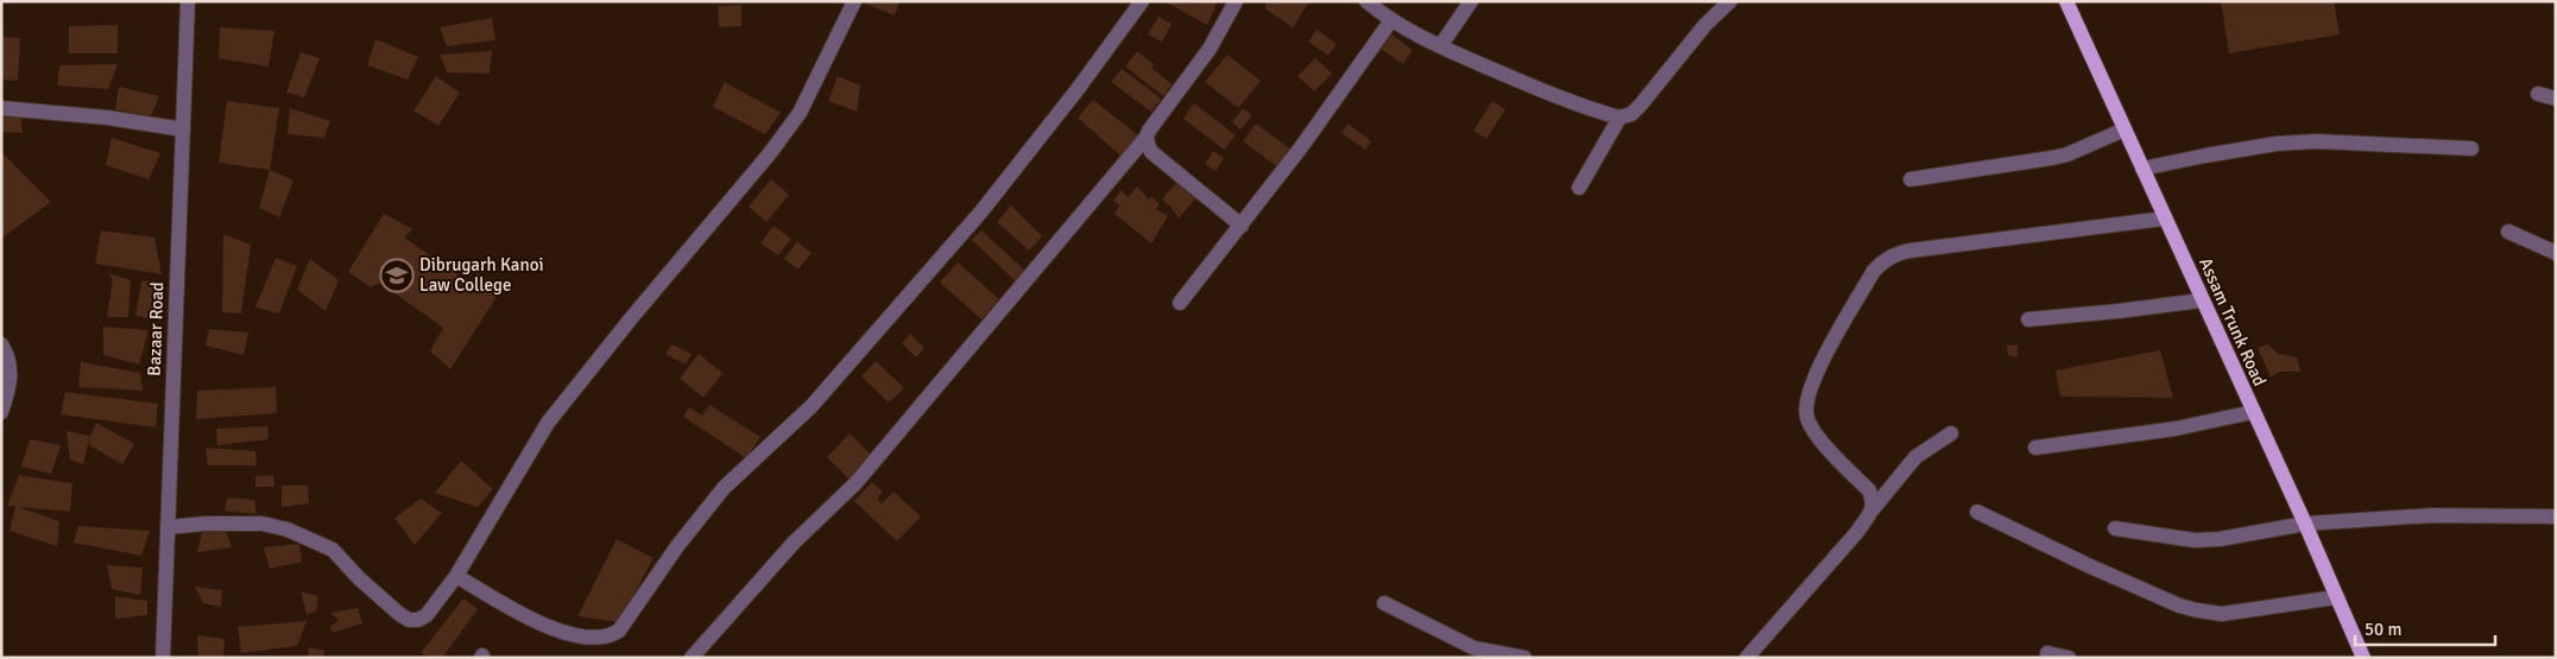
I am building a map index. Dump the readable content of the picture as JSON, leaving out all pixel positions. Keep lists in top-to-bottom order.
{
  "streets": {
    "main road": ["Assam Trunk Road"],
    "street": ["Bazaar Road"]
  },
  "places": {
    "school or university": ["Dibrugarh Kanoi Law College"]
  },
  "scale_bar": "50 m"
}
